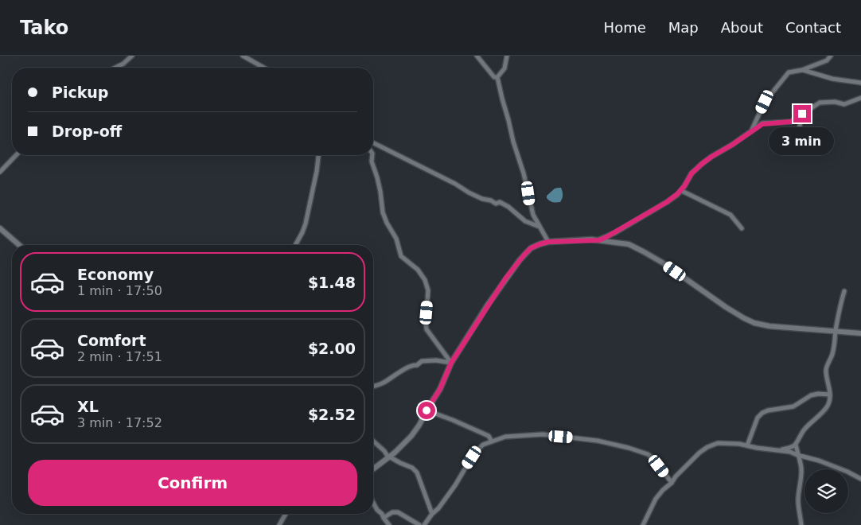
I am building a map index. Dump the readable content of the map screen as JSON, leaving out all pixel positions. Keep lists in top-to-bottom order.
{
  "page": {
    "header": "Tako",
    "nav": [
      "Home",
      "Map",
      "About",
      "Contact"
    ],
    "banner": ["Pickup", "Drop-off"],
    "bubble": "3 min",
    "list": [
      {
        "name": "Economy",
        "note": "1 min · 17:50",
        "value": "$1.48"
      },
      {
        "name": "Comfort",
        "note": "2 min · 17:51",
        "value": "$2.00"
      },
      {
        "name": "XL",
        "note": "3 min · 17:52",
        "value": "$2.52"
      }
    ],
    "buttons": "Confirm"
  }
}
